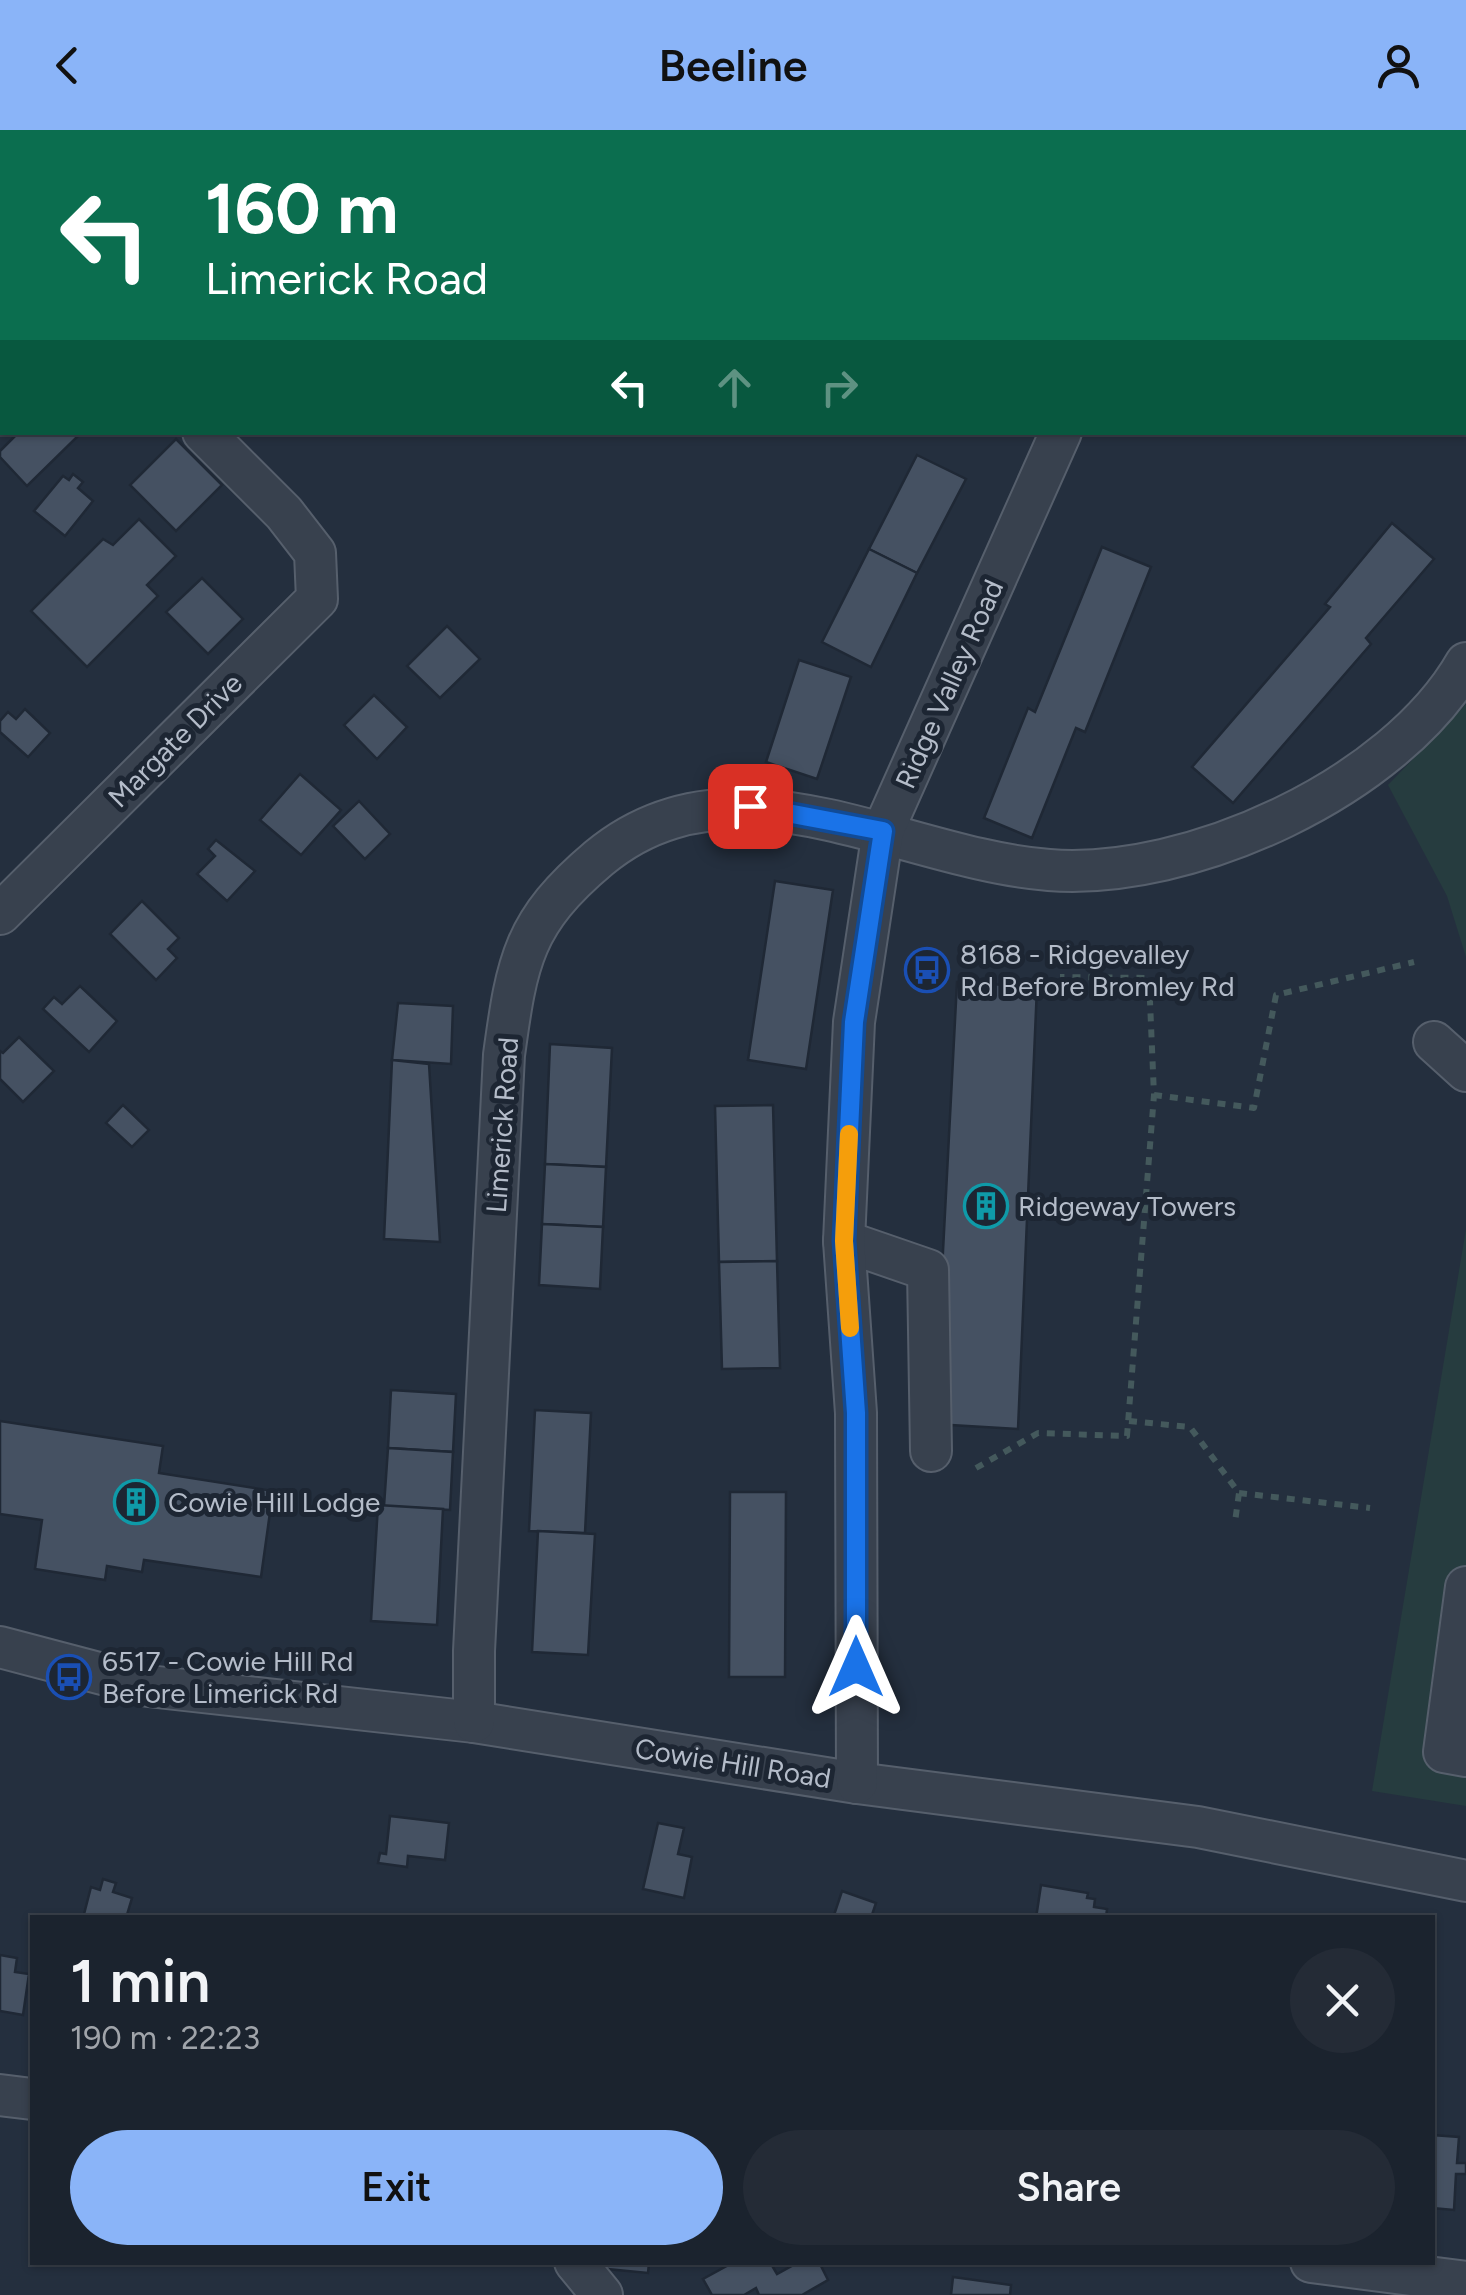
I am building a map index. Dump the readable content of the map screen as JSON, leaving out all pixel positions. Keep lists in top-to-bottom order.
{
  "streets": {
    "street": [
      "Ridge Valley Road",
      "Margate Drive",
      "Limerick Road",
      "Cowie Hill Road"
    ]
  },
  "crossings": [
    ["Ridge Valley Road", "Limerick Road"],
    ["Ridge Valley Road", "Cowie Hill Road"],
    ["Limerick Road", "Cowie Hill Road"]
  ],
  "places": {
    "bus stop": ["8168 - Ridgevalley Rd Before Bromley Rd", "6517 - Cowie Hill Rd Before Limerick Rd"],
    "building": ["Ridgeway Towers", "Cowie Hill Lodge"]
  },
  "page": {
    "header": "Beeline",
    "turn": ["160 m", "Limerick Road"],
    "heading": ["1 min", "190 m · 22:23"],
    "buttons": ["Exit", "Share"]
  }
}
